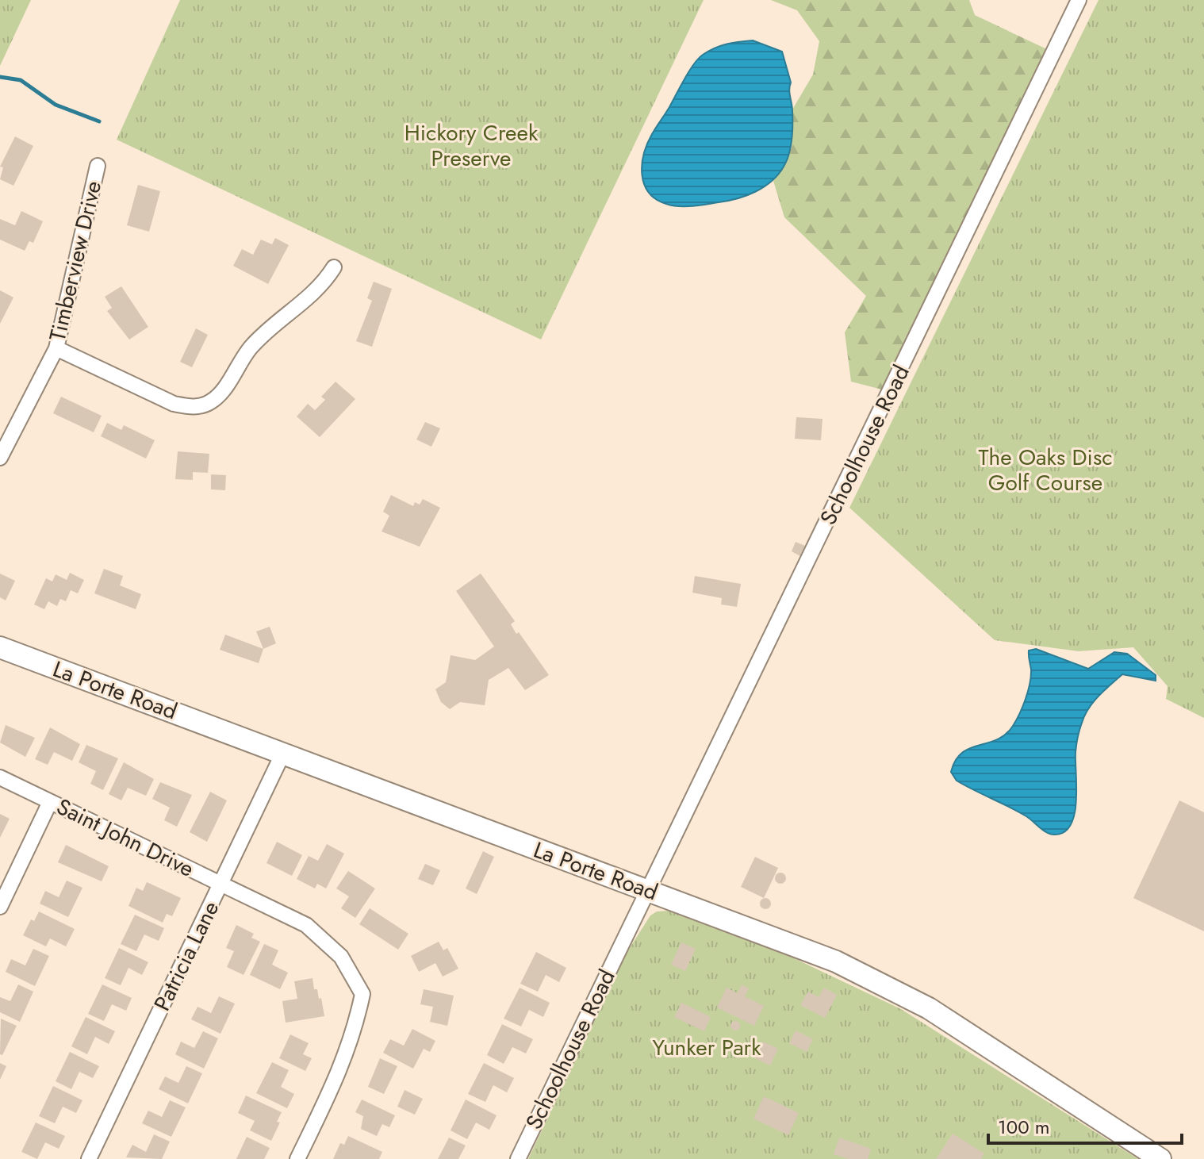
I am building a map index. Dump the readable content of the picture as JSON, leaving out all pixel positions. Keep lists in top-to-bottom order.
{
  "streets": {
    "street": [
      "Timberview Drive",
      "Schoolhouse Road",
      "La Porte Road",
      "Saint John Drive",
      "Patricia Lane"
    ]
  },
  "crossings": [
    ["Schoolhouse Road", "La Porte Road"],
    ["La Porte Road", "Patricia Lane"],
    ["Saint John Drive", "Patricia Lane"]
  ],
  "parks": ["Hickory Creek Preserve", "The Oaks Disc Golf Course", "Yunker Park"],
  "scale_bar": "100 m"
}
